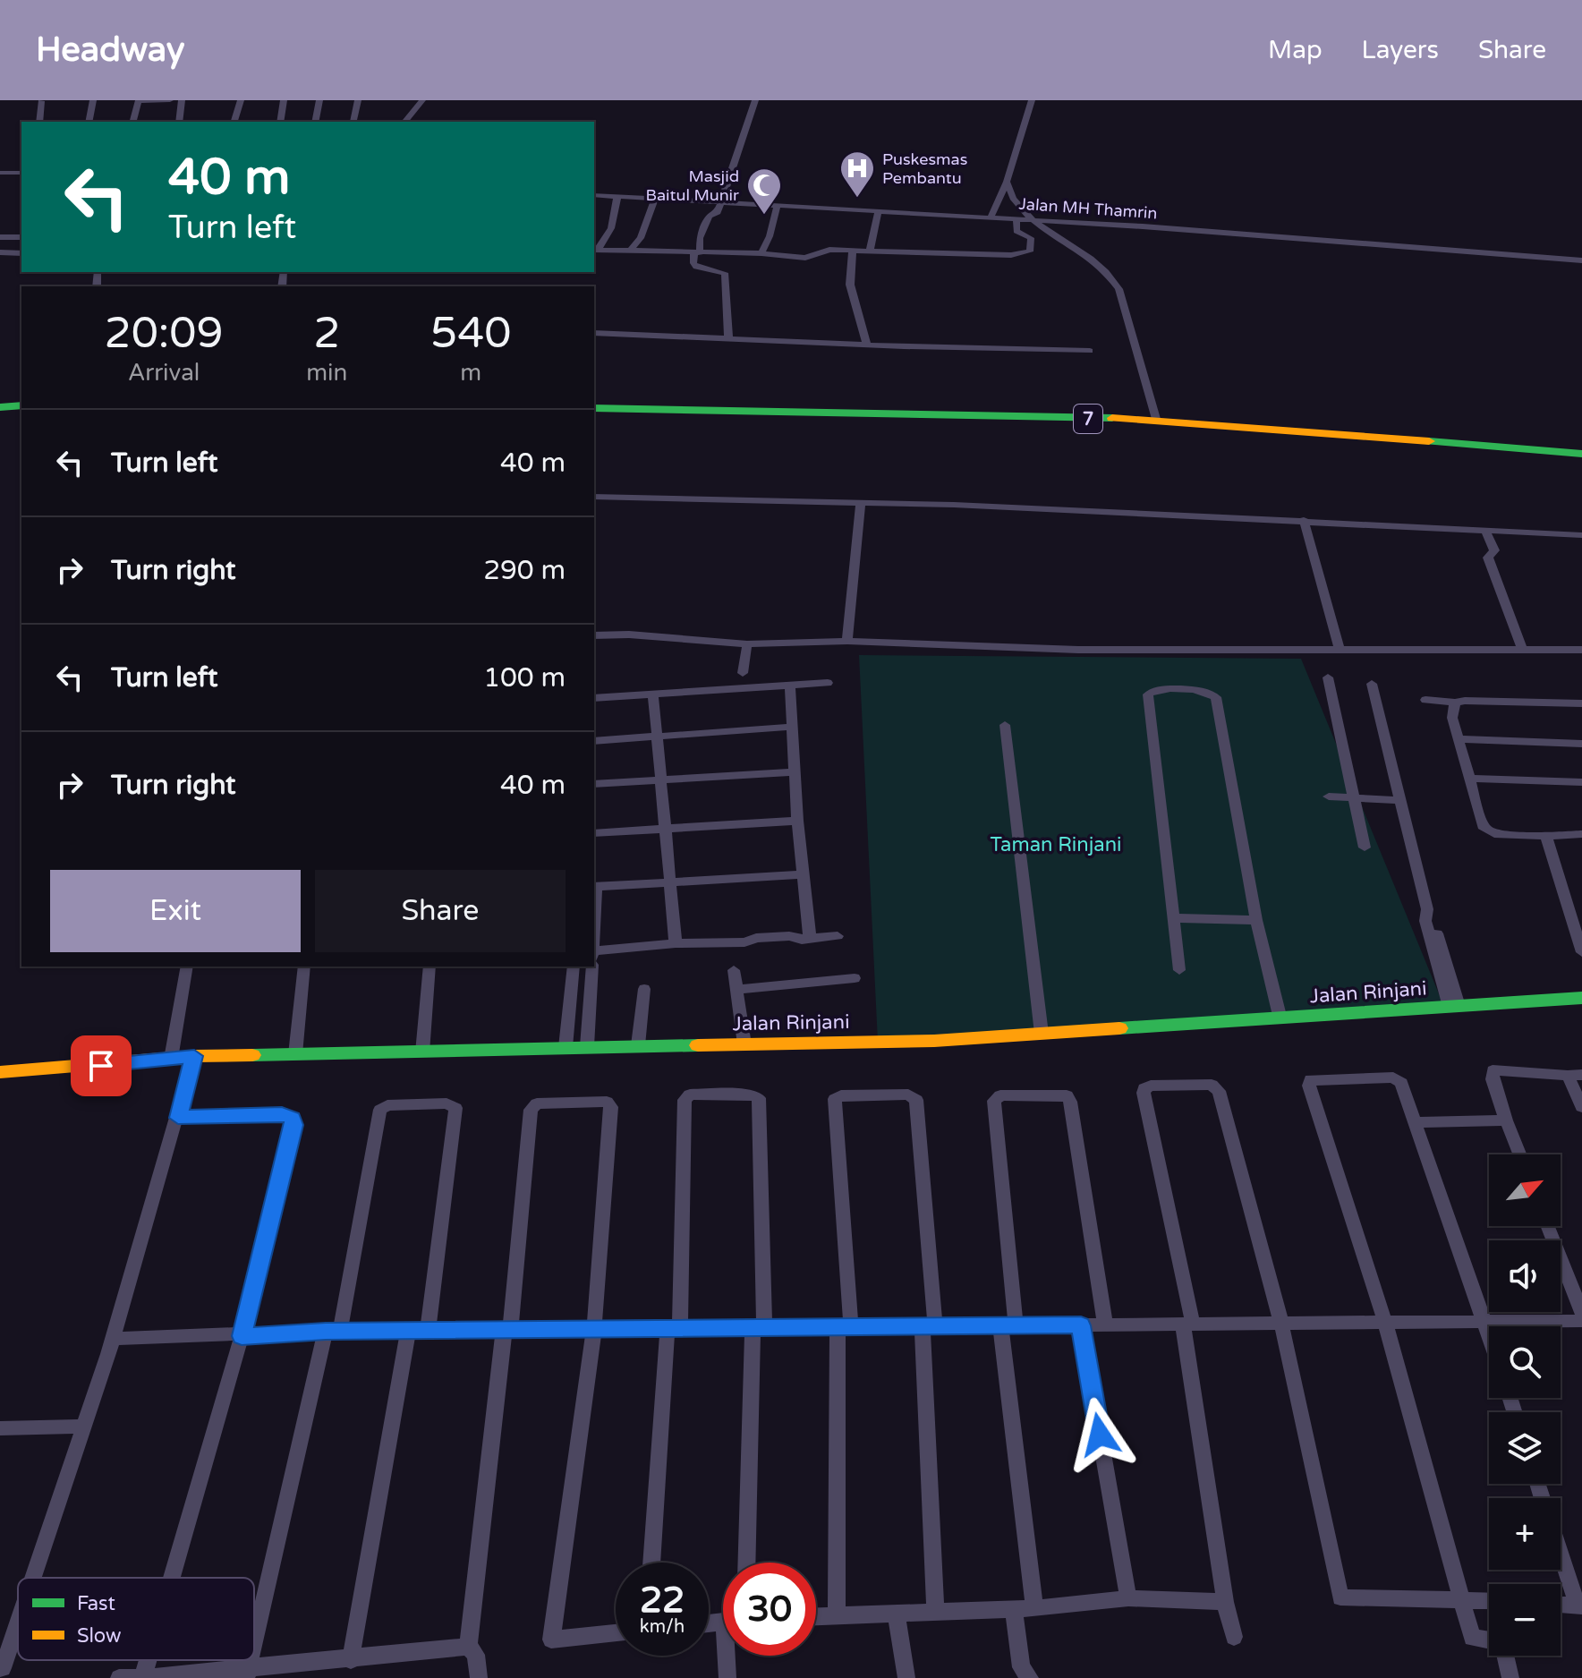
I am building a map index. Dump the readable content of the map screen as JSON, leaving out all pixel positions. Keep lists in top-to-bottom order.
{
  "streets": {
    "main road": ["7", "Jalan Rinjani"],
    "street": ["Jalan MH Thamrin"]
  },
  "parks": ["Taman Rinjani"],
  "places": {
    "hospital": ["Puskesmas Pembantu"],
    "mosque": ["Masjid Baitul Munir"]
  },
  "legend": ["Fast", "Slow"],
  "north": "top right",
  "page": {
    "header": "Headway",
    "nav": ["Map", "Layers", "Share"],
    "turn": ["40 m", "Turn left"],
    "eta": [
      "20:09",
      "Arrival",
      "2",
      "min",
      "540",
      "m"
    ],
    "list": [
      {
        "name": "Turn left",
        "value": "40 m"
      },
      {
        "name": "Turn right",
        "value": "290 m"
      },
      {
        "name": "Turn left",
        "value": "100 m"
      },
      {
        "name": "Turn right",
        "value": "40 m"
      }
    ],
    "buttons": ["Exit", "Share"],
    "map_buttons": ["+", "−"],
    "speed": "22 km/h",
    "limit": "30"
  }
}
